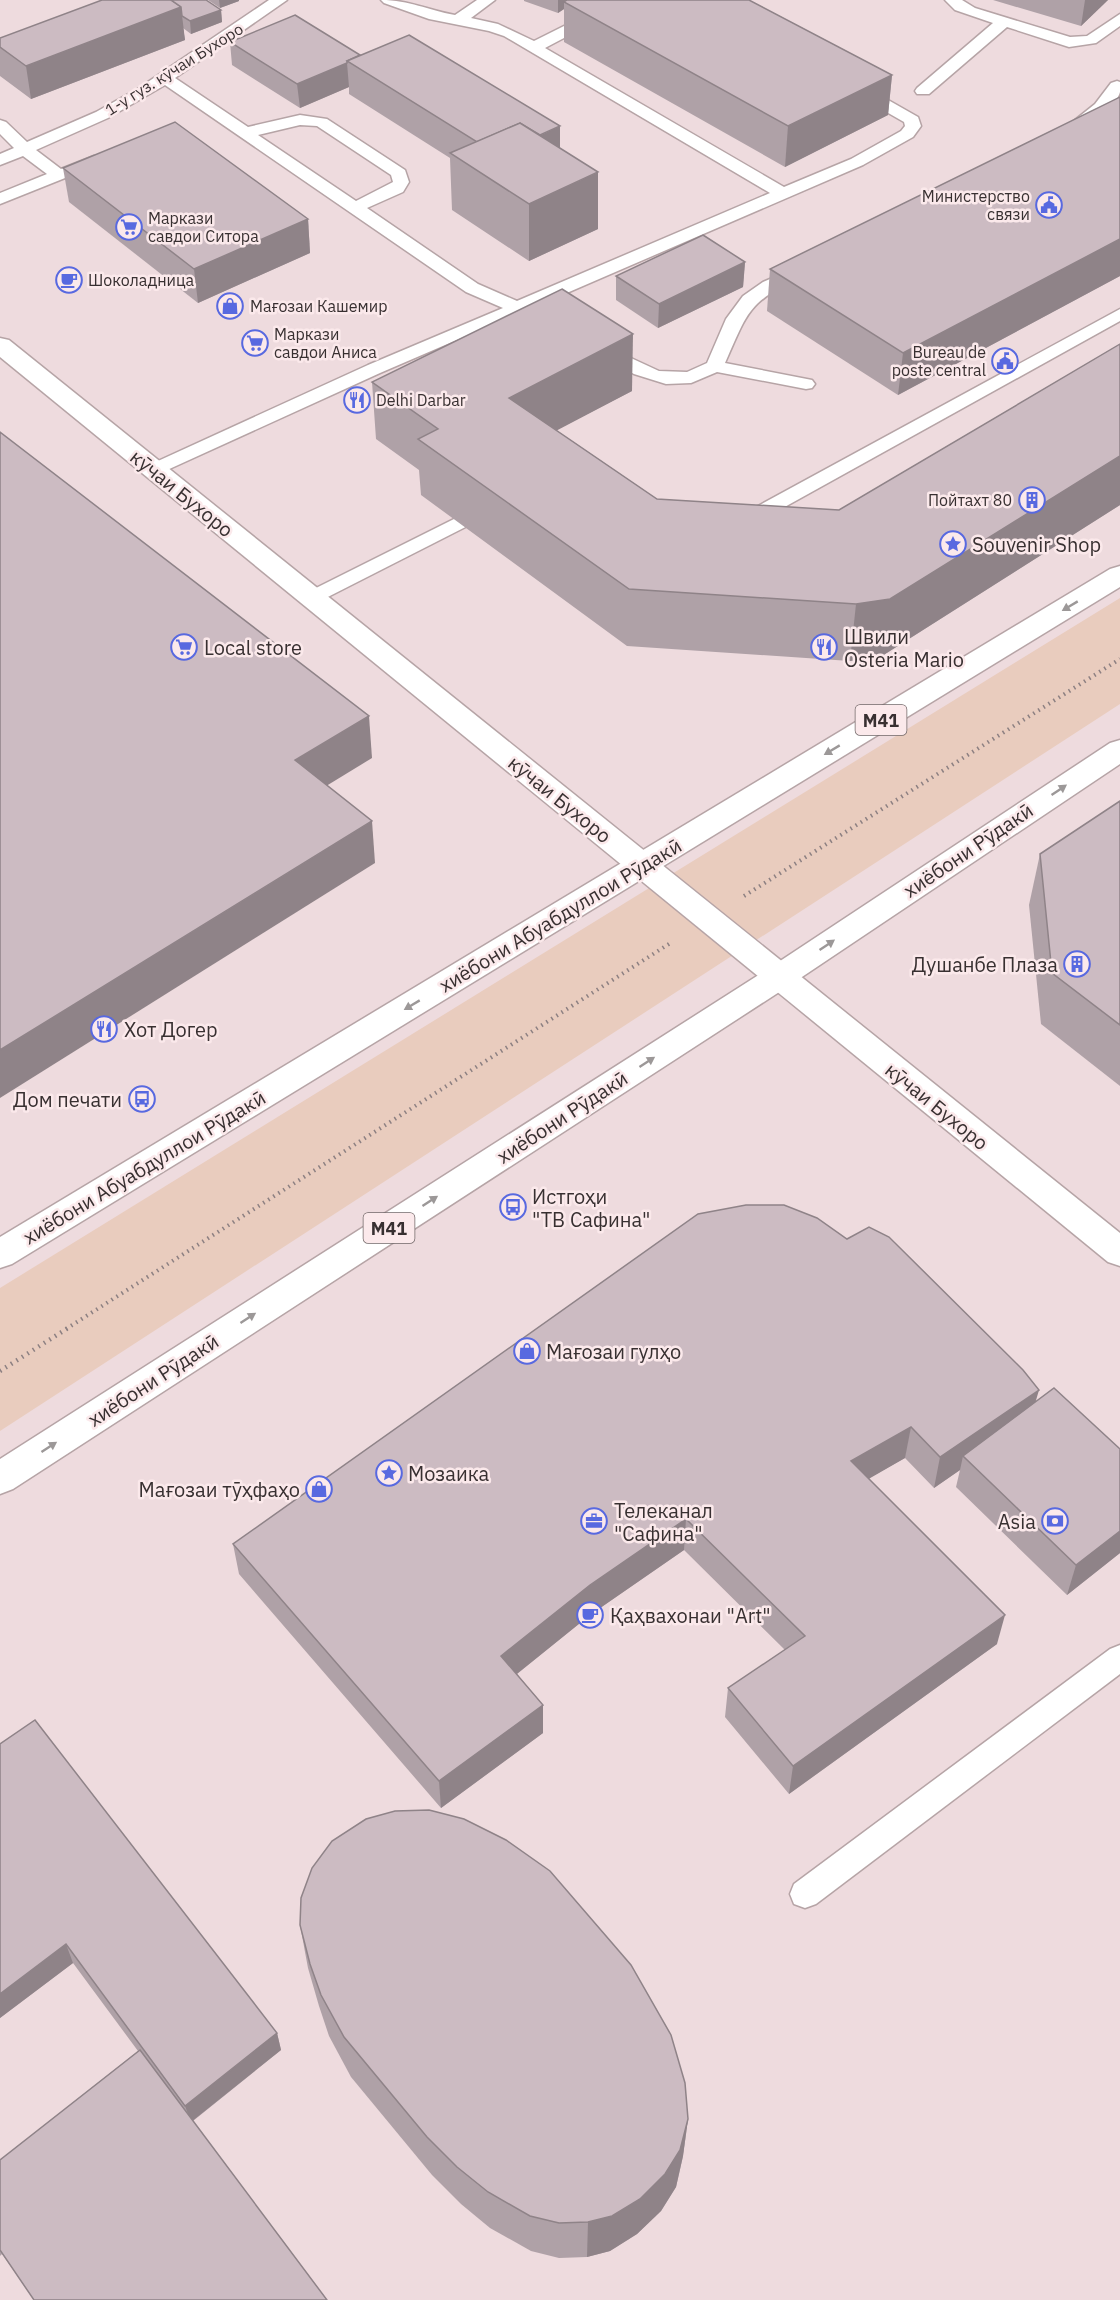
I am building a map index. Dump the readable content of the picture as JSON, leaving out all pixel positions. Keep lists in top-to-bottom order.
{
  "streets": {
    "main road": [
      "кӯчаи Бухоро",
      "M41",
      "хиёбони Рӯдакӣ",
      "хиёбони Абуабдуллои Рӯдакӣ"
    ],
    "lane": ["1-у гуз. кӯчаи Бухоро"]
  },
  "crossings": [
    ["кӯчаи Бухоро", "хиёбони Рӯдакӣ"],
    ["кӯчаи Бухоро", "хиёбони Абуабдуллои Рӯдакӣ"]
  ],
  "one_way": ["хиёбони Рӯдакӣ", "хиёбони Абуабдуллои Рӯдакӣ"],
  "places": {
    "public building": ["Министерство связи", "Bureau de poste central"],
    "supermarket": ["Маркази савдои Ситора", "Маркази савдои Аниса", "Local store"],
    "cafe": ["Шоколадница", "Қаҳвахонаи \"Art\""],
    "shop": ["Мағозаи Кашемир", "Мағозаи гулҳо", "Мағозаи тӯҳфаҳо"],
    "restaurant": ["Delhi Darbar", "Швили Osteria Mario", "Хот Догер"],
    "building": ["Пойтахт 80", "Душанбе Плаза"],
    "place": ["Souvenir Shop", "Мозаика"],
    "bus stop": ["Дом печати", "Истгоҳи \"ТВ Сафина\""],
    "office": ["Телеканал \"Сафина\""],
    "bank": ["Asia"]
  }
}
